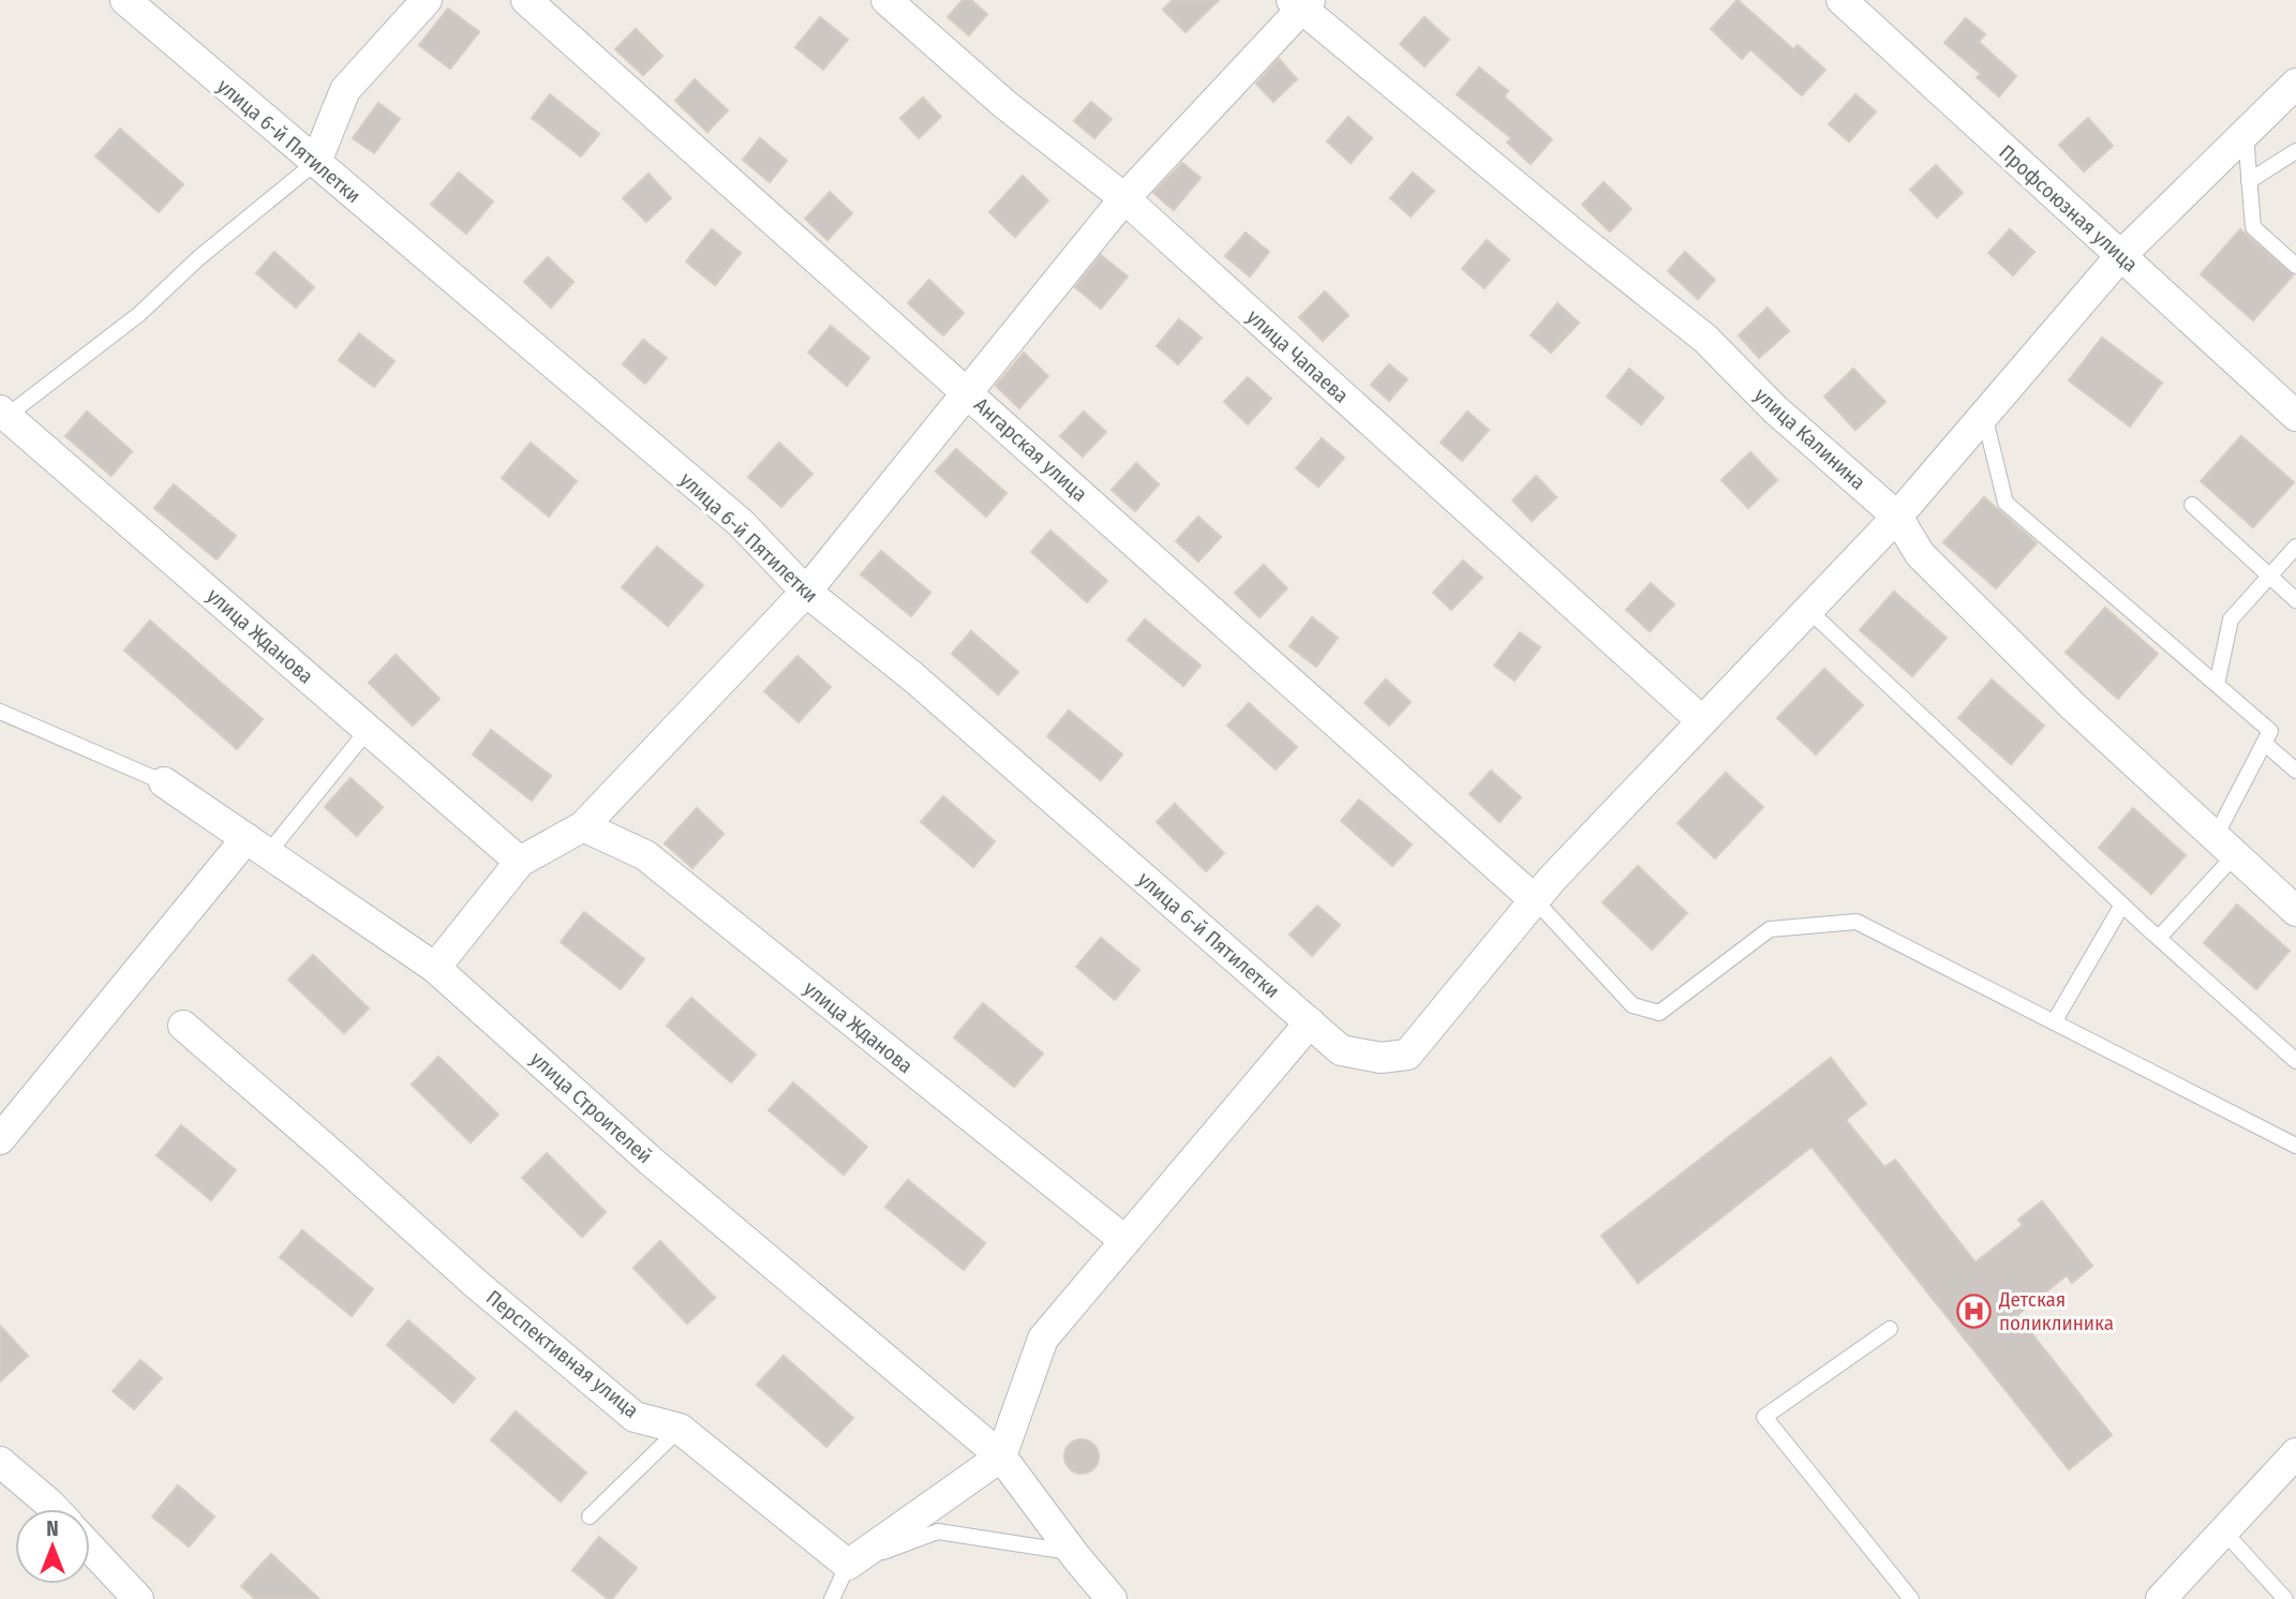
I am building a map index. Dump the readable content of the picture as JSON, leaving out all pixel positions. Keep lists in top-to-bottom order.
{
  "streets": {
    "street": [
      "улица 6-й Пятилетки",
      "Профсоюзная улица",
      "улица Чапаева",
      "улица Калинина",
      "Ангарская улица",
      "улица Жданова",
      "улица Строителей",
      "Перспективная улица"
    ]
  },
  "crossings": [
    ["улица 6-й Пятилетки", "Ангарская улица"]
  ],
  "places": {
    "hospital": ["Детская поликлиника"]
  },
  "north": "top"
}
